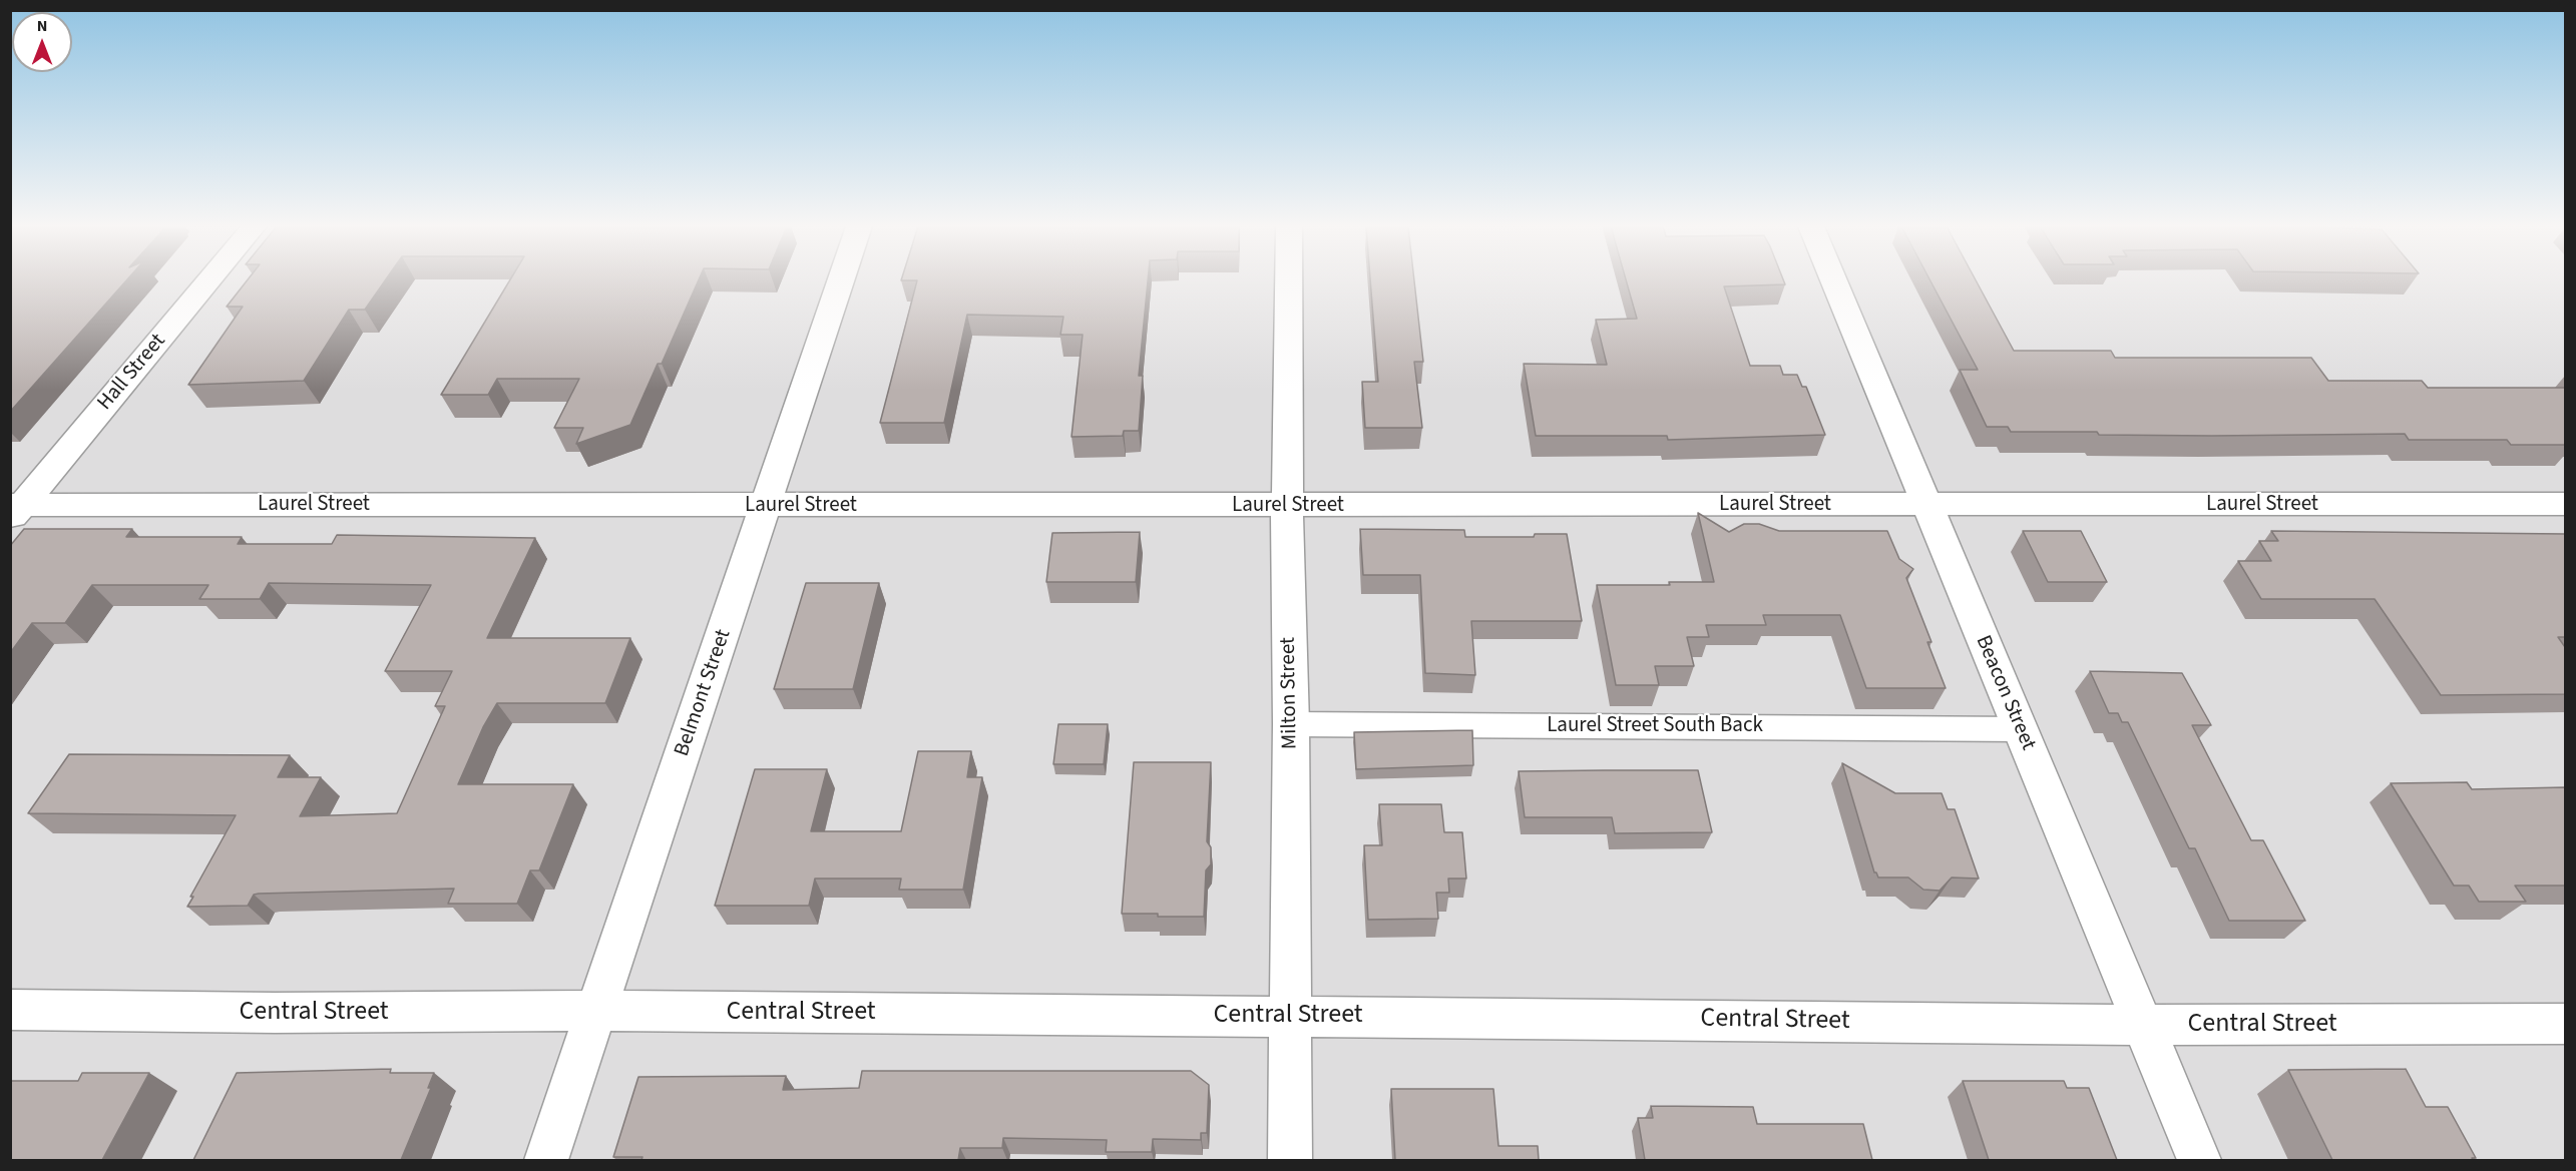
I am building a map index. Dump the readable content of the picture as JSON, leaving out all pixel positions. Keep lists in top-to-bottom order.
{
  "streets": {
    "street": [
      "Hall Street",
      "Laurel Street",
      "Belmont Street",
      "Milton Street",
      "Beacon Street",
      "Central Street"
    ],
    "lane": ["Laurel Street South Back"]
  },
  "crossings": [
    ["Hall Street", "Laurel Street"],
    ["Laurel Street", "Belmont Street"],
    ["Laurel Street", "Milton Street"],
    ["Laurel Street", "Beacon Street"],
    ["Belmont Street", "Central Street"],
    ["Milton Street", "Laurel Street South Back"],
    ["Milton Street", "Central Street"],
    ["Beacon Street", "Laurel Street South Back"],
    ["Beacon Street", "Central Street"]
  ],
  "north": "top"
}
